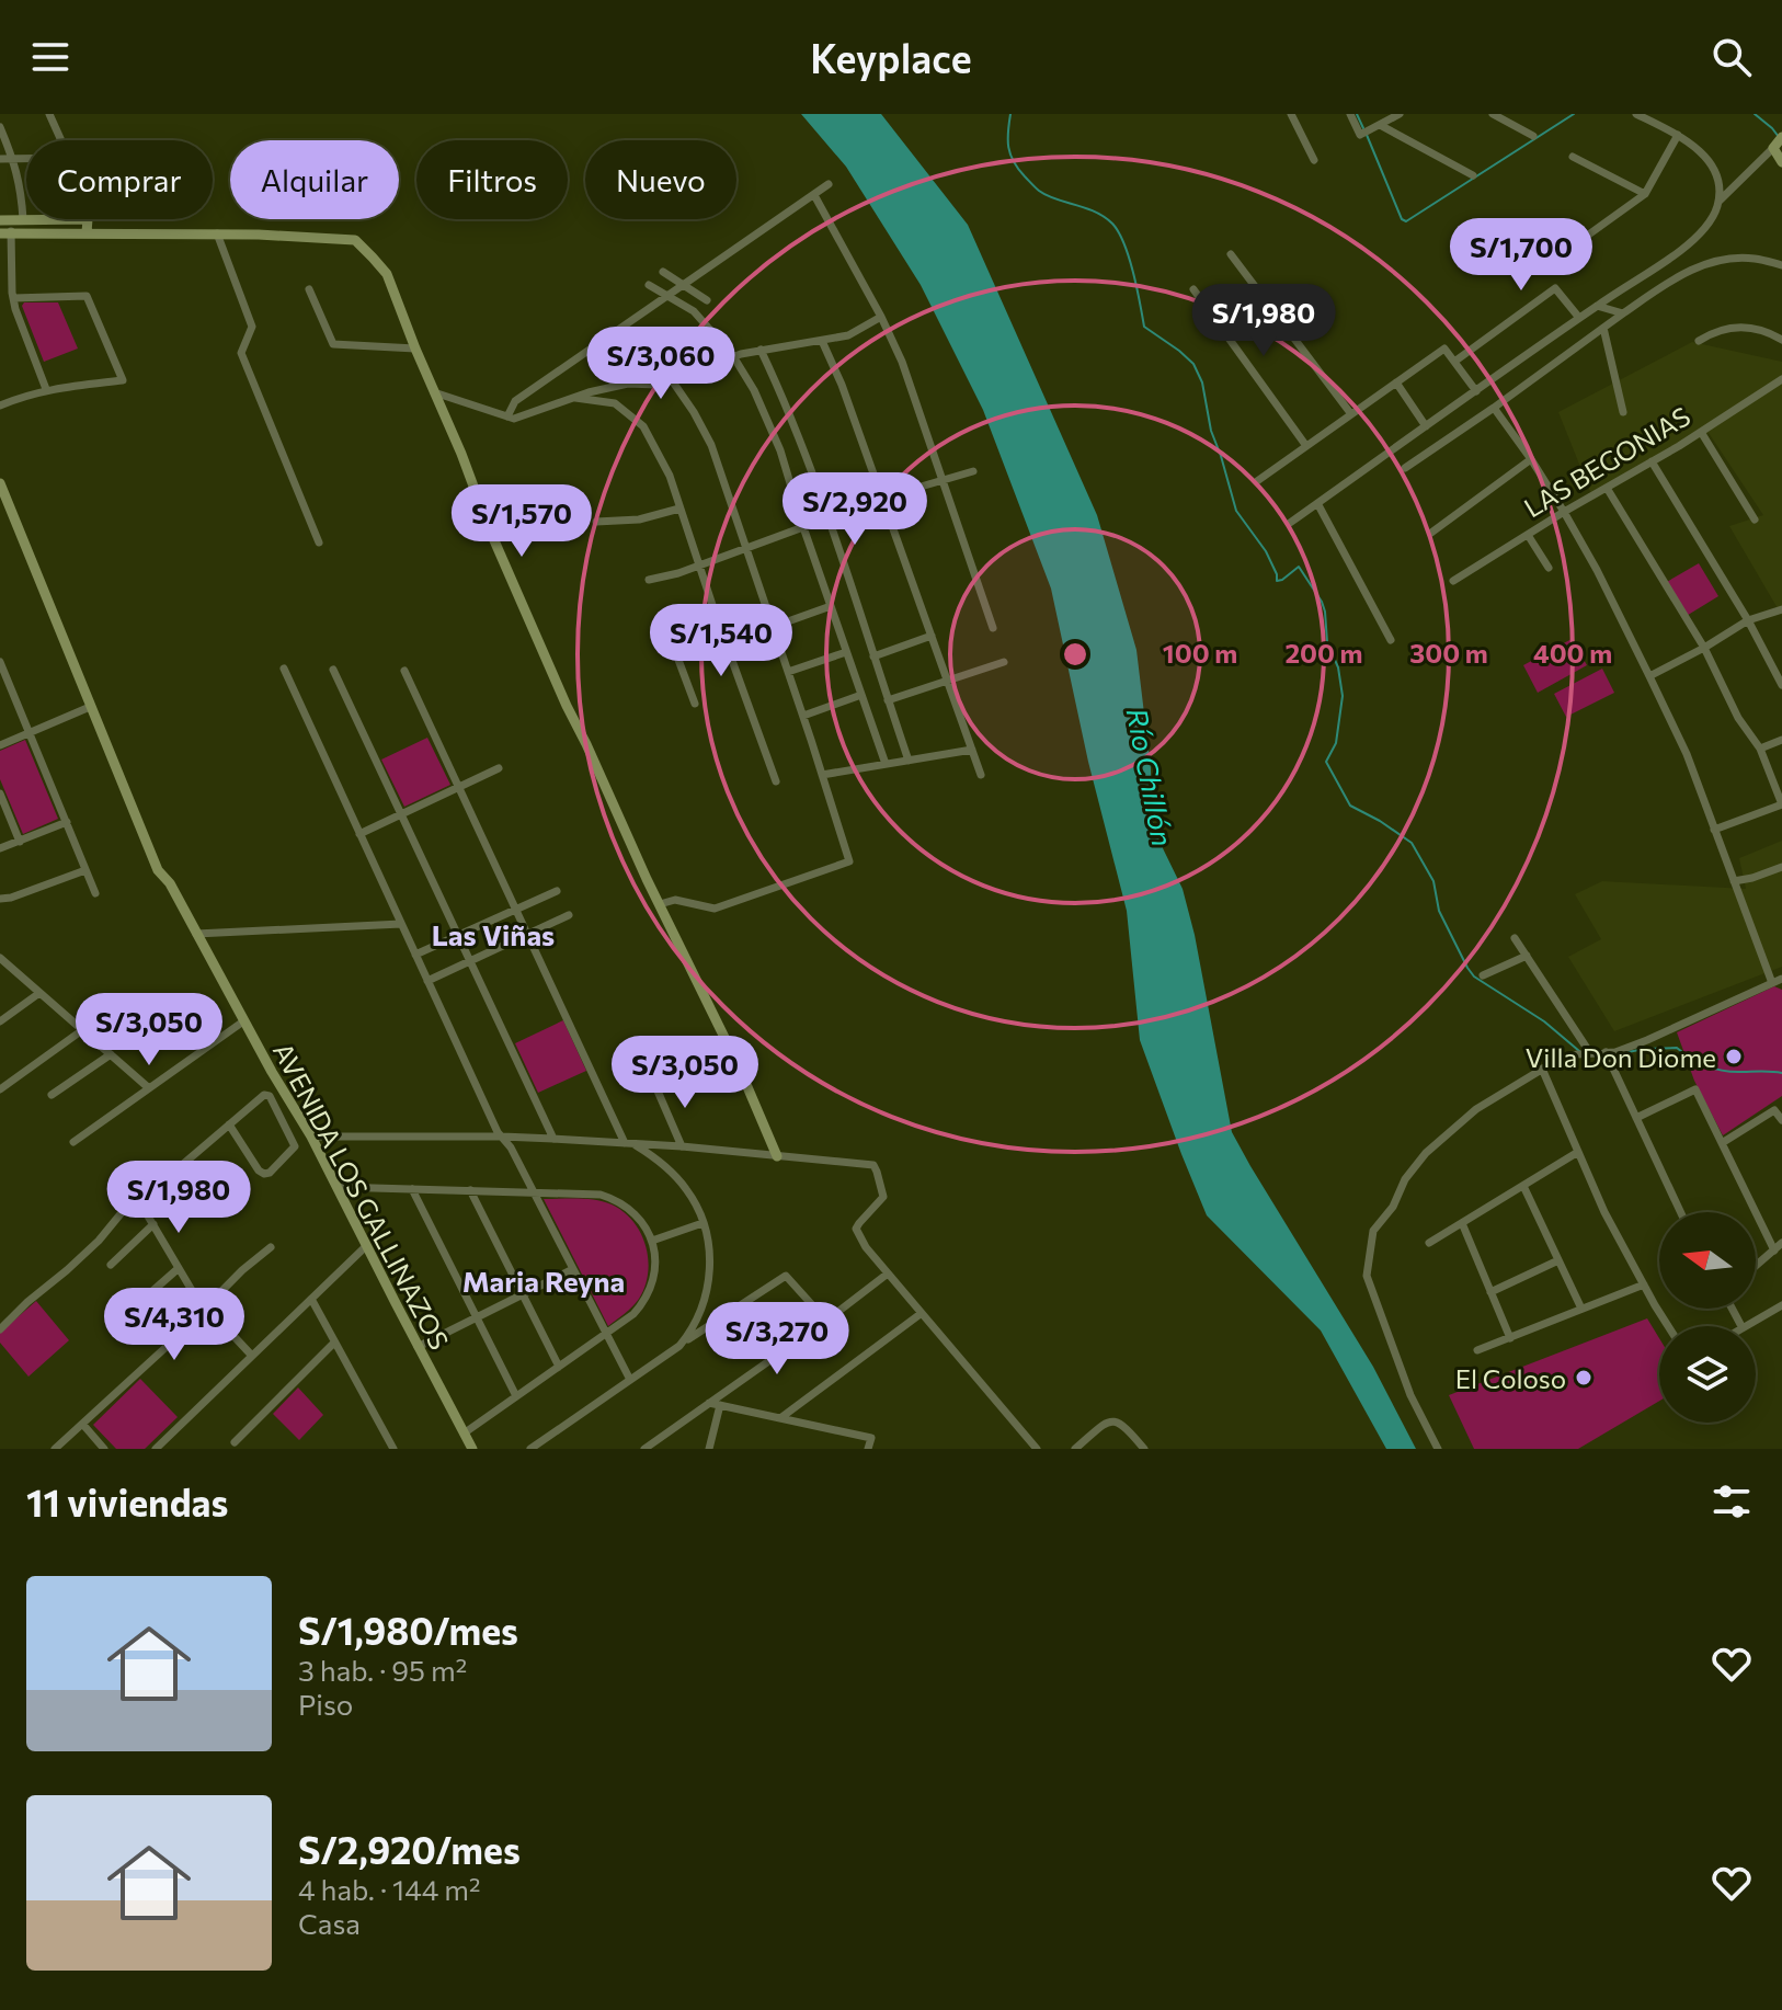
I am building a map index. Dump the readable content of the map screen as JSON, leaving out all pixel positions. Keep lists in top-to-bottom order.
{
  "streets": {
    "street": ["LAS BEGONIAS", "AVENIDA LOS GALLINAZOS"]
  },
  "districts": ["Las Viñas", "Maria Reyna"],
  "water": ["Río Chillón"],
  "places": ["Villa Don Diome", "El Coloso"],
  "north": "left",
  "page": {
    "header": "Keyplace",
    "chip": [
      "Comprar",
      "Alquilar",
      "Filtros",
      "Nuevo"
    ],
    "price": [
      "S/1,700",
      "S/1,980",
      "S/3,060",
      "S/2,920",
      "S/1,570",
      "S/1,540",
      "S/3,050",
      "S/3,050",
      "S/1,980",
      "S/4,310",
      "S/3,270"
    ],
    "heading": "11 viviendas",
    "list": [
      {
        "name": "S/1,980/mes",
        "note": "3 hab. · 95 m² · Piso"
      },
      {
        "name": "S/2,920/mes",
        "note": "4 hab. · 144 m² · Casa"
      }
    ]
  },
  "rings": [
    "100 m",
    "200 m",
    "300 m",
    "400 m"
  ]
}
